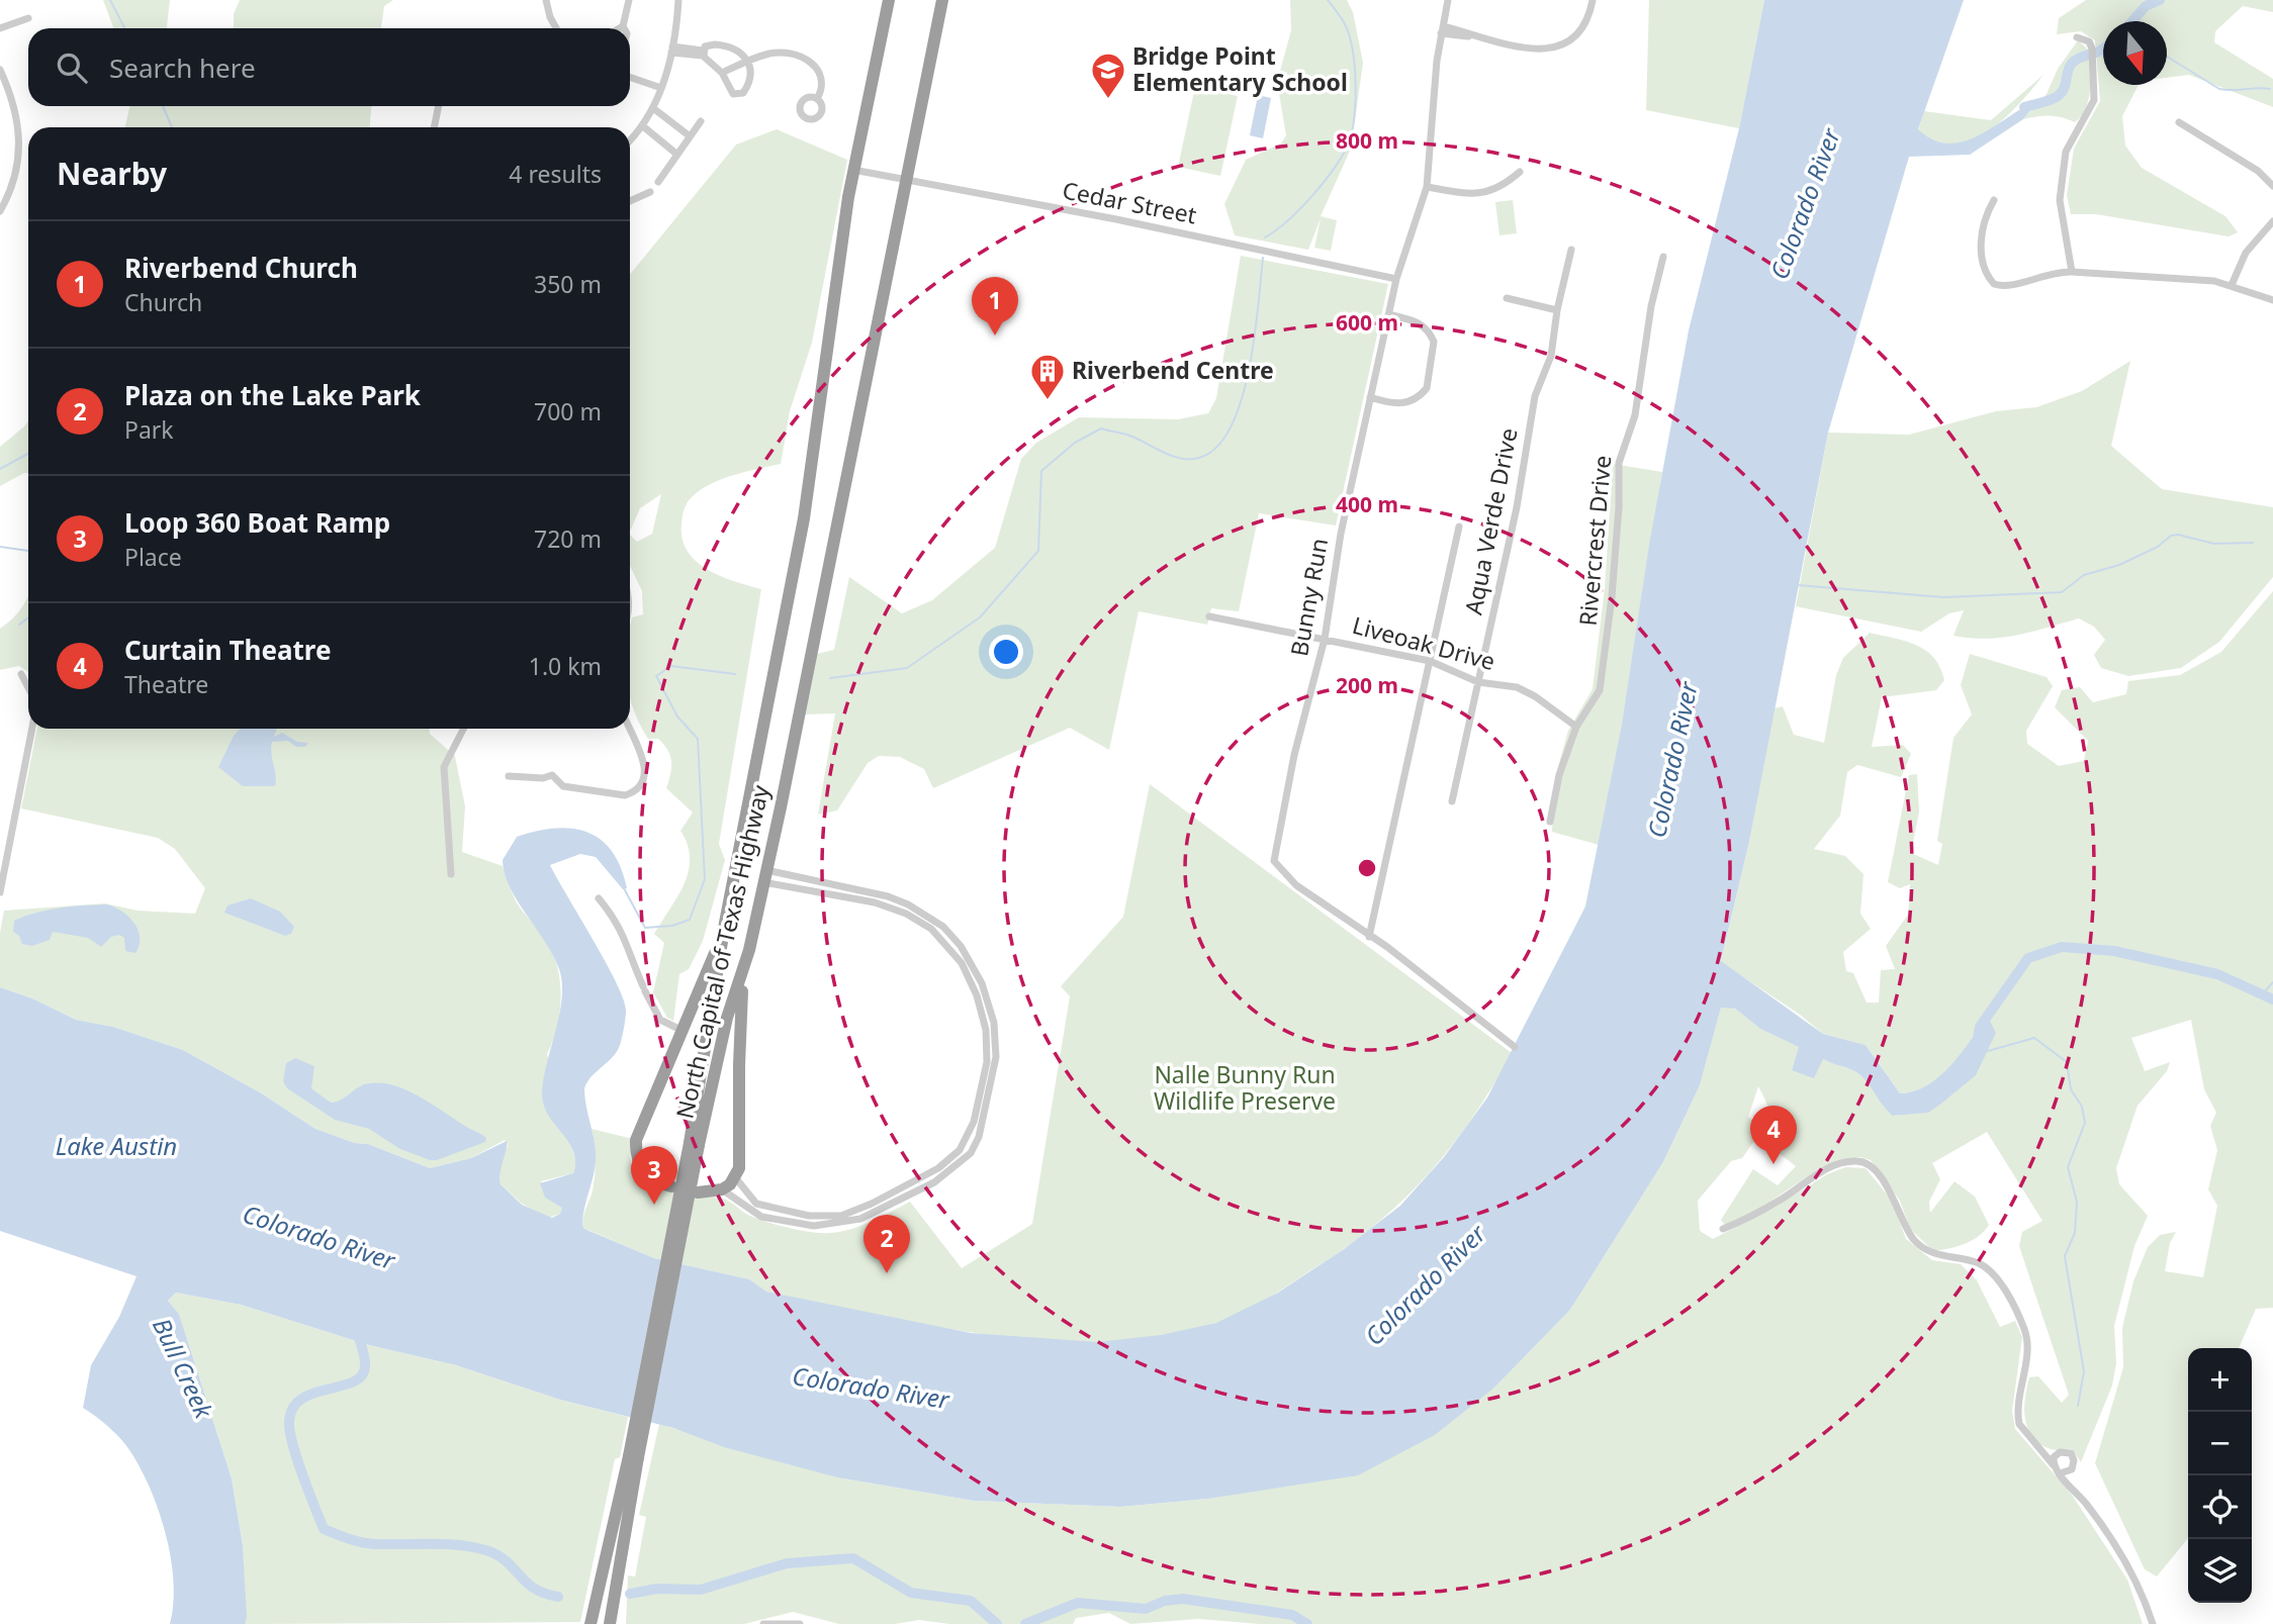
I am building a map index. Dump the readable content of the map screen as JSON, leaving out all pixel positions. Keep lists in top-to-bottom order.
{
  "streets": {
    "highway": ["North Capital of Texas Highway"],
    "street": [
      "Cedar Street",
      "Aqua Verde Drive",
      "Rivercrest Drive",
      "Bunny Run",
      "Liveoak Drive"
    ]
  },
  "crossings": [
    ["Cedar Street", "Bunny Run"],
    ["Cedar Street", "North Capital of Texas Highway"],
    ["Aqua Verde Drive", "Liveoak Drive"],
    ["Rivercrest Drive", "Liveoak Drive"],
    ["Bunny Run", "Liveoak Drive"]
  ],
  "water": ["Colorado River", "Lake Austin", "Bull Creek"],
  "parks": ["Nalle Bunny Run Wildlife Preserve"],
  "places": {
    "school or university": ["Bridge Point Elementary School"],
    "building": ["Riverbend Centre"]
  },
  "north": "bottom",
  "page": {
    "search": "Search here",
    "heading": ["Nearby", "4 results"],
    "list": [
      {
        "mark": "1",
        "name": "Riverbend Church",
        "note": "Church",
        "value": "350 m"
      },
      {
        "mark": "2",
        "name": "Plaza on the Lake Park",
        "note": "Park",
        "value": "700 m"
      },
      {
        "mark": "3",
        "name": "Loop 360 Boat Ramp",
        "note": "Place",
        "value": "720 m"
      },
      {
        "mark": "4",
        "name": "Curtain Theatre",
        "note": "Theatre",
        "value": "1.0 km"
      }
    ],
    "pins": [
      "1",
      "4",
      "3",
      "2"
    ],
    "map_buttons": ["+", "−"]
  },
  "rings": [
    "800 m",
    "600 m",
    "400 m",
    "200 m"
  ]
}
